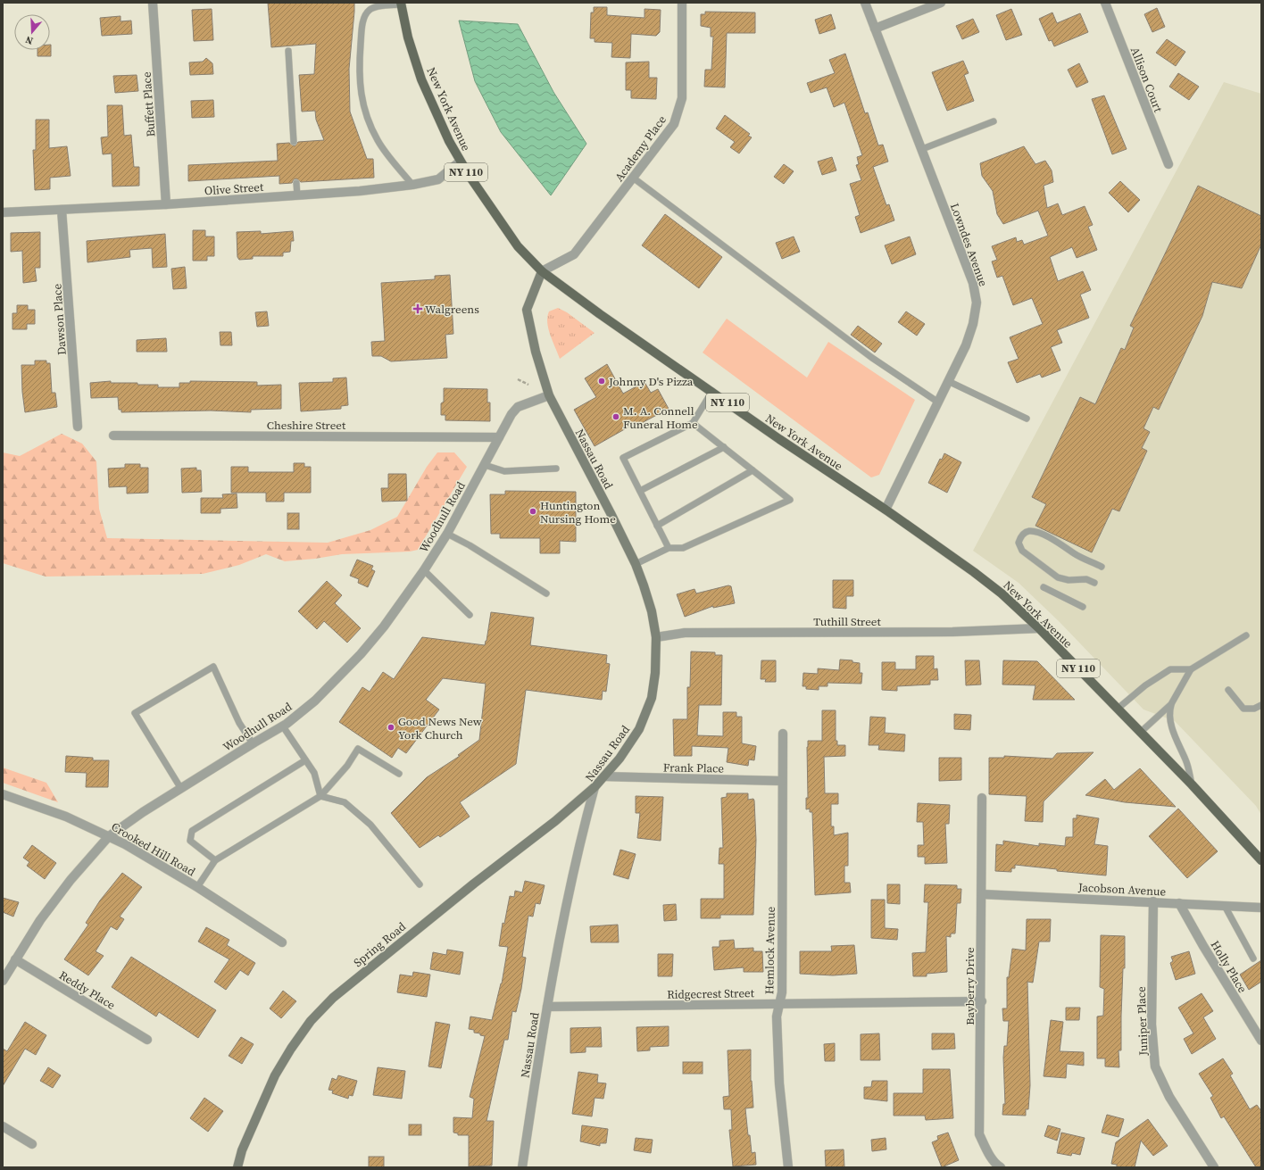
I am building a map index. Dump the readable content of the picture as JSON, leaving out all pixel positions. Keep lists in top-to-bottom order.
{
  "streets": {
    "main road": [
      "New York Avenue",
      "NY 110",
      "Nassau Road",
      "Spring Road"
    ],
    "street": [
      "Allison Court",
      "Buffett Place",
      "Academy Place",
      "Olive Street",
      "Lowndes Avenue",
      "Dawson Place",
      "Cheshire Street",
      "Woodhull Road",
      "Tuthill Street",
      "Frank Place",
      "Crooked Hill Road",
      "Jacobson Avenue",
      "Hemlock Avenue",
      "Holly Place",
      "Bayberry Drive",
      "Reddy Place",
      "Ridgecrest Street",
      "Juniper Place"
    ]
  },
  "crossings": [
    ["Buffett Place", "Olive Street"],
    ["New York Avenue", "Academy Place"],
    ["New York Avenue", "Olive Street"],
    ["New York Avenue", "Lowndes Avenue"],
    ["New York Avenue", "Nassau Road"],
    ["New York Avenue", "Tuthill Street"],
    ["Academy Place", "Nassau Road"],
    ["Olive Street", "Dawson Place"],
    ["Cheshire Street", "Woodhull Road"],
    ["Nassau Road", "Woodhull Road"],
    ["Nassau Road", "Tuthill Street"],
    ["Nassau Road", "Frank Place"],
    ["Nassau Road", "Spring Road"],
    ["Nassau Road", "Ridgecrest Street"],
    ["Woodhull Road", "Crooked Hill Road"],
    ["Woodhull Road", "Reddy Place"],
    ["Frank Place", "Hemlock Avenue"],
    ["Jacobson Avenue", "Holly Place"],
    ["Jacobson Avenue", "Bayberry Drive"],
    ["Jacobson Avenue", "Juniper Place"],
    ["Hemlock Avenue", "Ridgecrest Street"],
    ["Bayberry Drive", "Ridgecrest Street"]
  ],
  "places": {
    "health": ["Walgreens"],
    "other": [
      "Johnny D's Pizza",
      "M. A. Connell Funeral Home",
      "Huntington Nursing Home",
      "Good News New York Church"
    ]
  },
  "north": "bottom"
}
